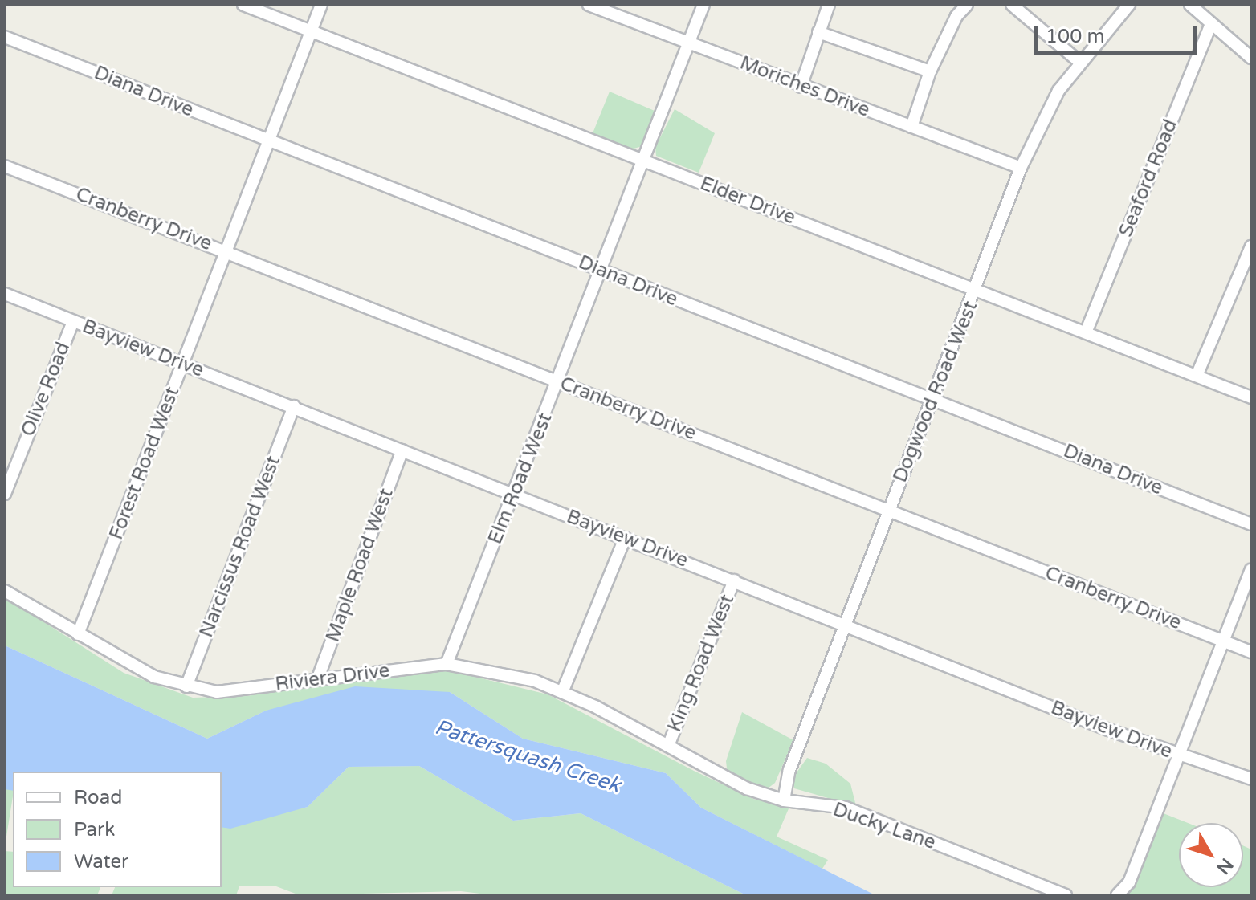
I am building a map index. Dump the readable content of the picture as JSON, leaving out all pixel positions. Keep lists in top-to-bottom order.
{
  "streets": {
    "street": [
      "Moriches Drive",
      "Diana Drive",
      "Seaford Road",
      "Elder Drive",
      "Cranberry Drive",
      "Bayview Drive",
      "Olive Road",
      "Dogwood Road West",
      "Forest Road West",
      "Elm Road West",
      "Narcissus Road West",
      "Maple Road West",
      "King Road West",
      "Riviera Drive",
      "Ducky Lane"
    ]
  },
  "crossings": [
    ["Moriches Drive", "Dogwood Road West"],
    ["Moriches Drive", "Elm Road West"],
    ["Diana Drive", "Dogwood Road West"],
    ["Diana Drive", "Forest Road West"],
    ["Diana Drive", "Elm Road West"],
    ["Seaford Road", "Elder Drive"],
    ["Elder Drive", "Dogwood Road West"],
    ["Elder Drive", "Forest Road West"],
    ["Elder Drive", "Elm Road West"],
    ["Cranberry Drive", "Dogwood Road West"],
    ["Cranberry Drive", "Forest Road West"],
    ["Cranberry Drive", "Elm Road West"],
    ["Bayview Drive", "Olive Road"],
    ["Bayview Drive", "Dogwood Road West"],
    ["Bayview Drive", "Forest Road West"],
    ["Bayview Drive", "Elm Road West"],
    ["Bayview Drive", "Narcissus Road West"],
    ["Bayview Drive", "Maple Road West"],
    ["Bayview Drive", "King Road West"],
    ["Dogwood Road West", "Ducky Lane"],
    ["Forest Road West", "Riviera Drive"],
    ["Elm Road West", "Riviera Drive"],
    ["Narcissus Road West", "Riviera Drive"],
    ["Maple Road West", "Riviera Drive"],
    ["King Road West", "Riviera Drive"],
    ["King Road West", "Ducky Lane"],
    ["Riviera Drive", "Ducky Lane"]
  ],
  "water": ["Pattersquash Creek"],
  "legend": ["Road", "Park", "Water"],
  "scale_bar": "100 m",
  "north": "bottom right"
}
